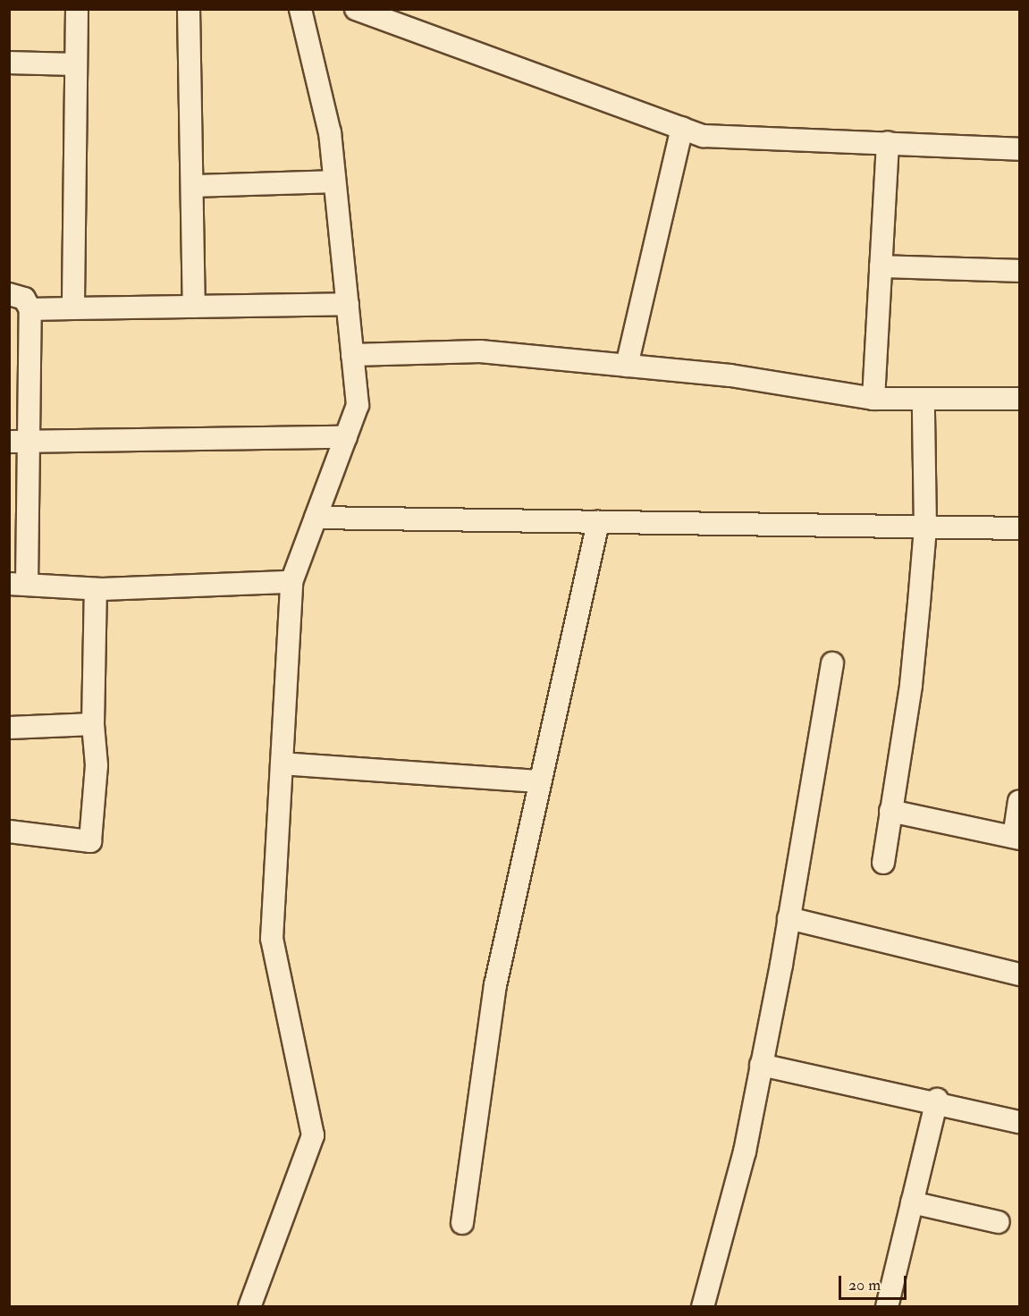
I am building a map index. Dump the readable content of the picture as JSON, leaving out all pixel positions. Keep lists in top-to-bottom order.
{
  "scale_bar": "20 m"
}
